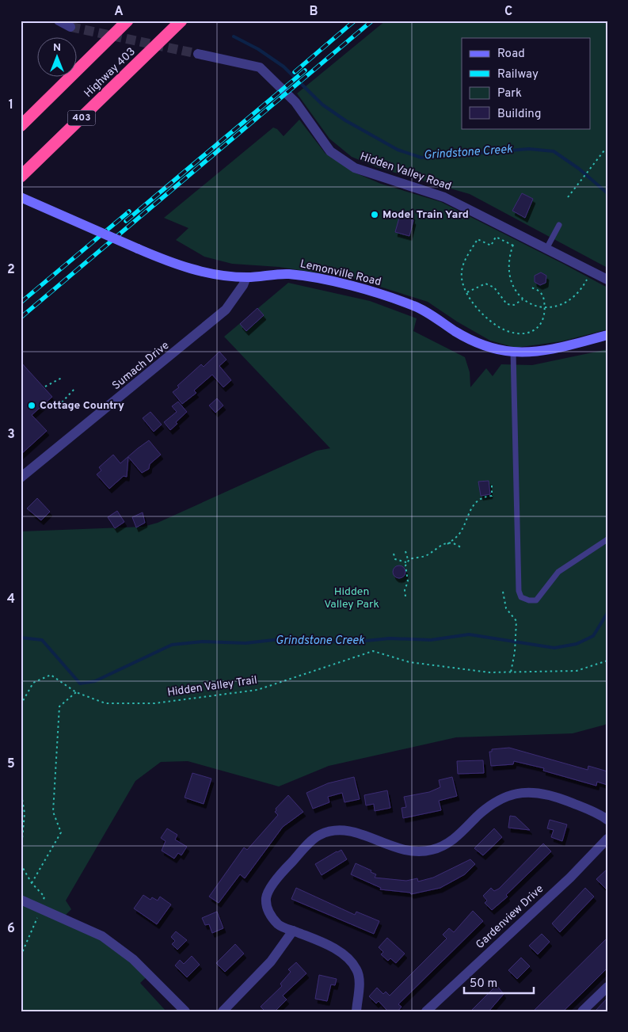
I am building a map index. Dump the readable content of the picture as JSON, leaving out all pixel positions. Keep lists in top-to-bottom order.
{
  "streets": {
    "highway": ["Highway 403", "403"],
    "street": [
      "Hidden Valley Road",
      "Lemonville Road",
      "Sumach Drive",
      "Gardenview Drive"
    ],
    "path": ["Hidden Valley Trail"]
  },
  "crossings": [
    ["Lemonville Road", "Sumach Drive"]
  ],
  "water": ["Grindstone Creek"],
  "parks": ["Hidden Valley Park"],
  "places": ["Model Train Yard", "Cottage Country"],
  "legend": [
    "Road",
    "Railway",
    "Park",
    "Building"
  ],
  "scale_bar": "50 m",
  "north": "top",
  "grid": {
    "columns": ["A", "B", "C"],
    "rows": [
      "1",
      "2",
      "3",
      "4",
      "5",
      "6"
    ]
  }
}
